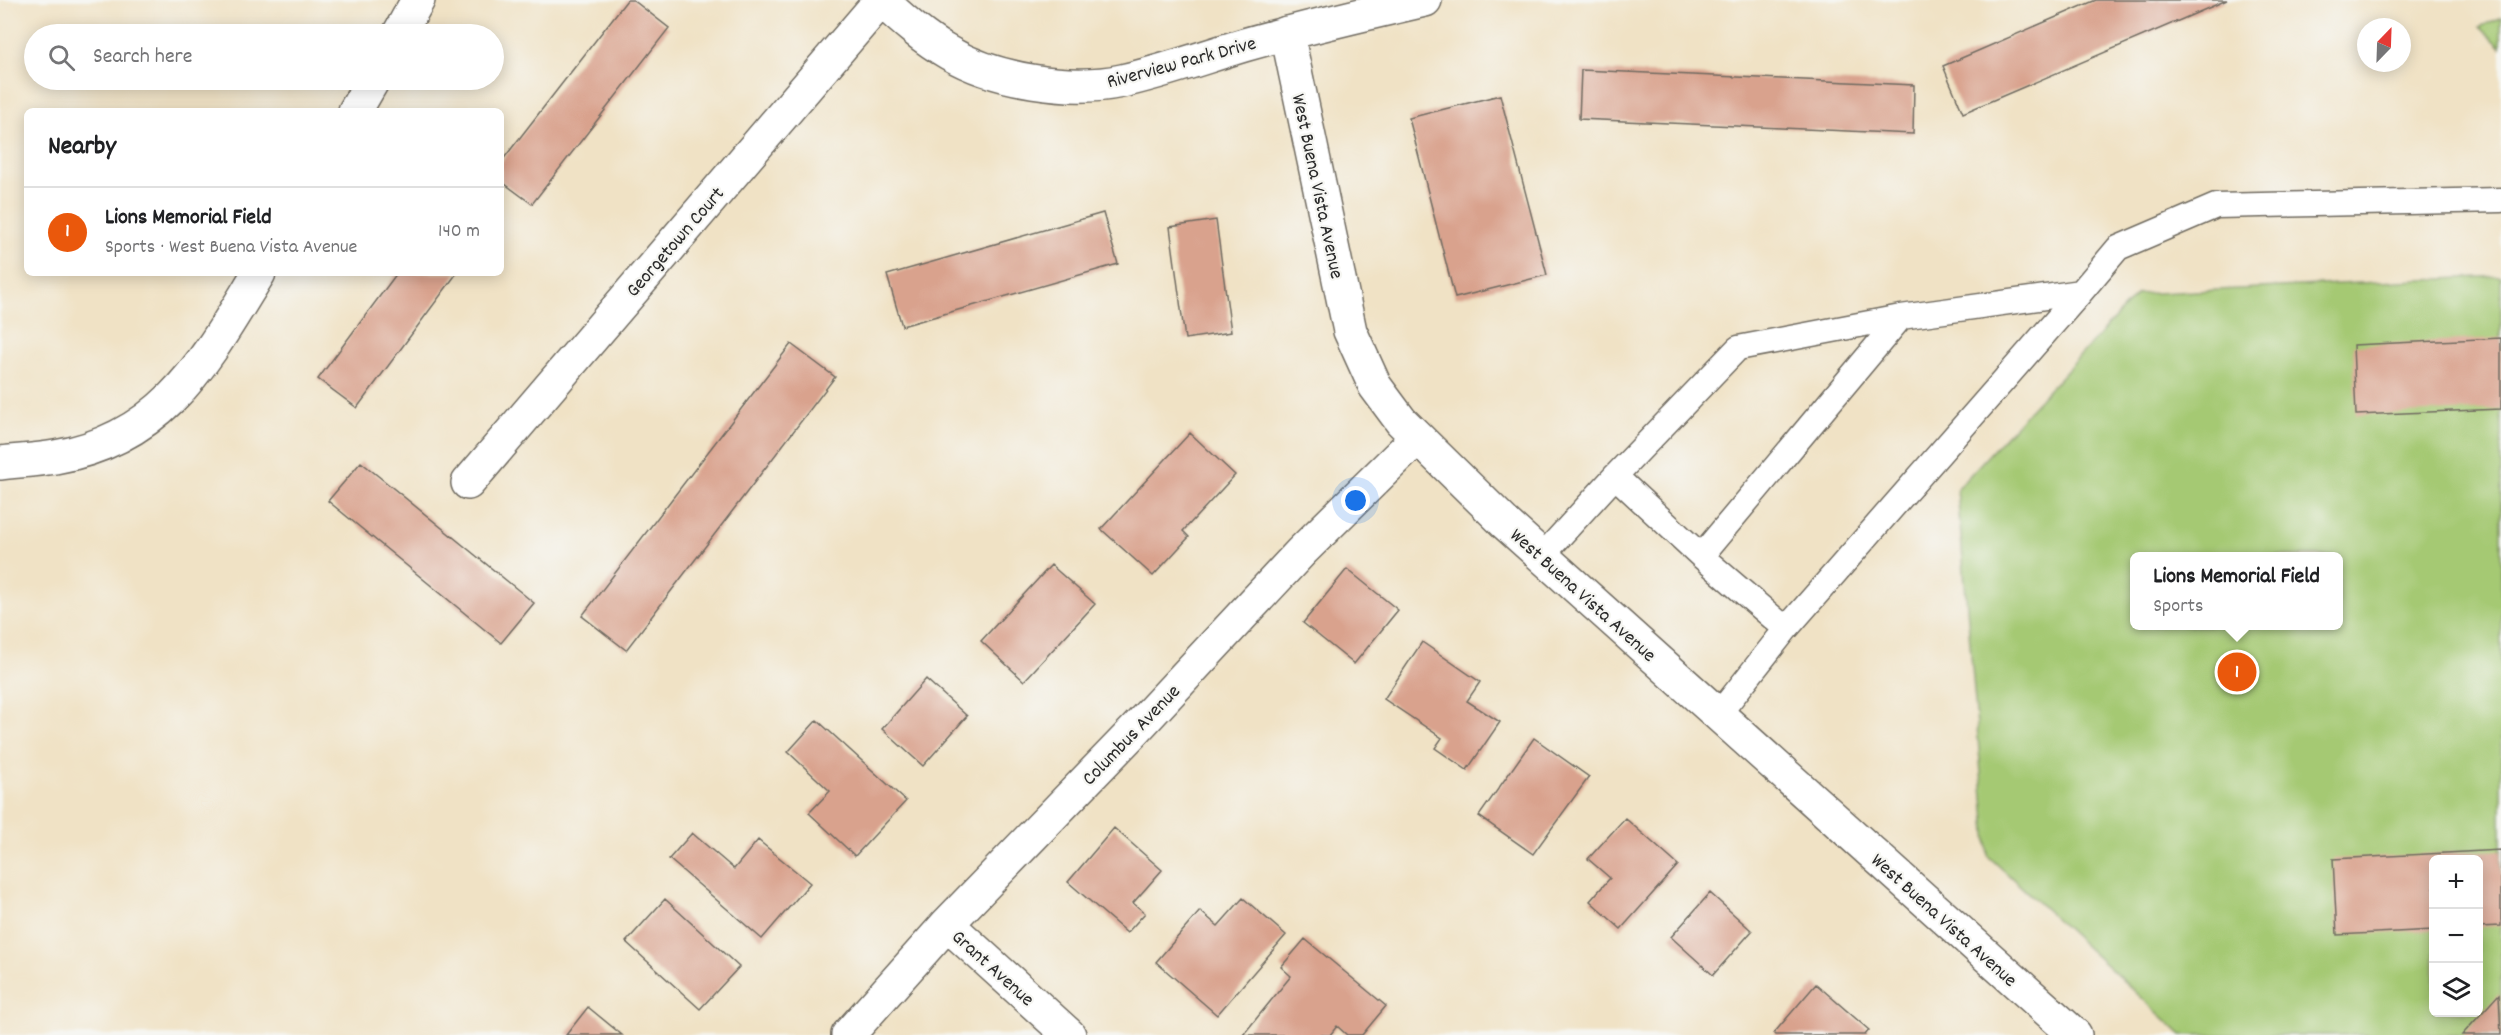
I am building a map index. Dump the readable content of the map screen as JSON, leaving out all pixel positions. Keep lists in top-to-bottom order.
{
  "streets": {
    "street": [
      "Riverview Park Drive",
      "West Buena Vista Avenue",
      "Georgetown Court",
      "Columbus Avenue",
      "Grant Avenue"
    ]
  },
  "crossings": [
    ["Riverview Park Drive", "West Buena Vista Avenue"],
    ["Riverview Park Drive", "Georgetown Court"],
    ["West Buena Vista Avenue", "Columbus Avenue"],
    ["Columbus Avenue", "Grant Avenue"]
  ],
  "north": "top right",
  "page": {
    "search": "Search here",
    "heading": "Nearby",
    "list": [
      {
        "mark": "1",
        "name": "Lions Memorial Field",
        "note": "Sports · West Buena Vista Avenue",
        "value": "140 m"
      }
    ],
    "popup": ["Lions Memorial Field", "Sports"],
    "pins": "1",
    "map_buttons": ["+", "−"]
  }
}
